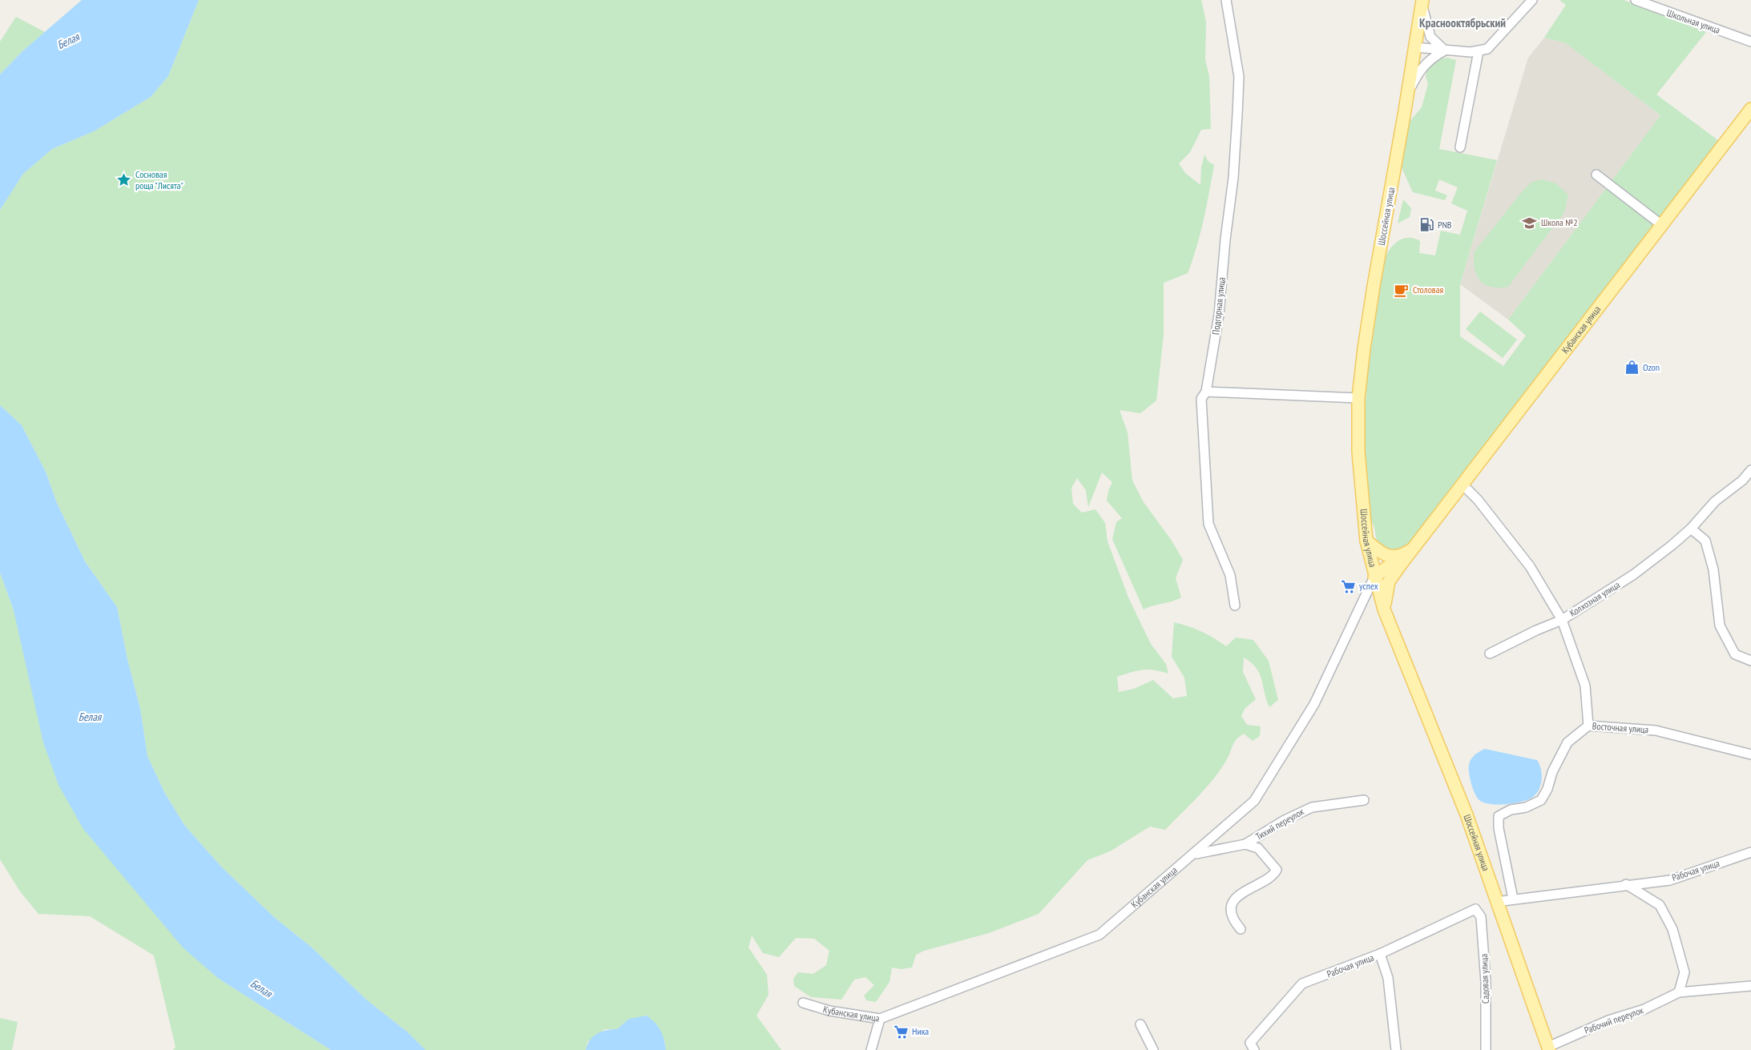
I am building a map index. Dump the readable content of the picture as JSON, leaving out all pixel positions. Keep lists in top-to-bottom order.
{
  "streets": {
    "main road": ["Шоссейная улица", "Кубанская улица"],
    "street": [
      "Школьная улица",
      "Подгорная улица",
      "Колхозная улица",
      "Восточная улица",
      "Тихий переулок",
      "Рабочая улица",
      "Садовая улица",
      "Рабочий переулок"
    ]
  },
  "crossings": [
    ["Шоссейная улица", "Кубанская улица"],
    ["Шоссейная улица", "Рабочая улица"],
    ["Шоссейная улица", "Рабочий переулок"],
    ["Кубанская улица", "Тихий переулок"],
    ["Восточная улица", "Рабочая улица"],
    ["Рабочая улица", "Садовая улица"]
  ],
  "districts": ["Краснооктябрьский"],
  "water": ["Белая"],
  "places": {
    "place": ["Сосновая роща \"Лисята\""],
    "school or university": ["Школа №2"],
    "fuel station": ["PNB"],
    "cafe": ["Столовая"],
    "shop": ["Ozon"],
    "supermarket": ["успех", "Ника"]
  }
}
